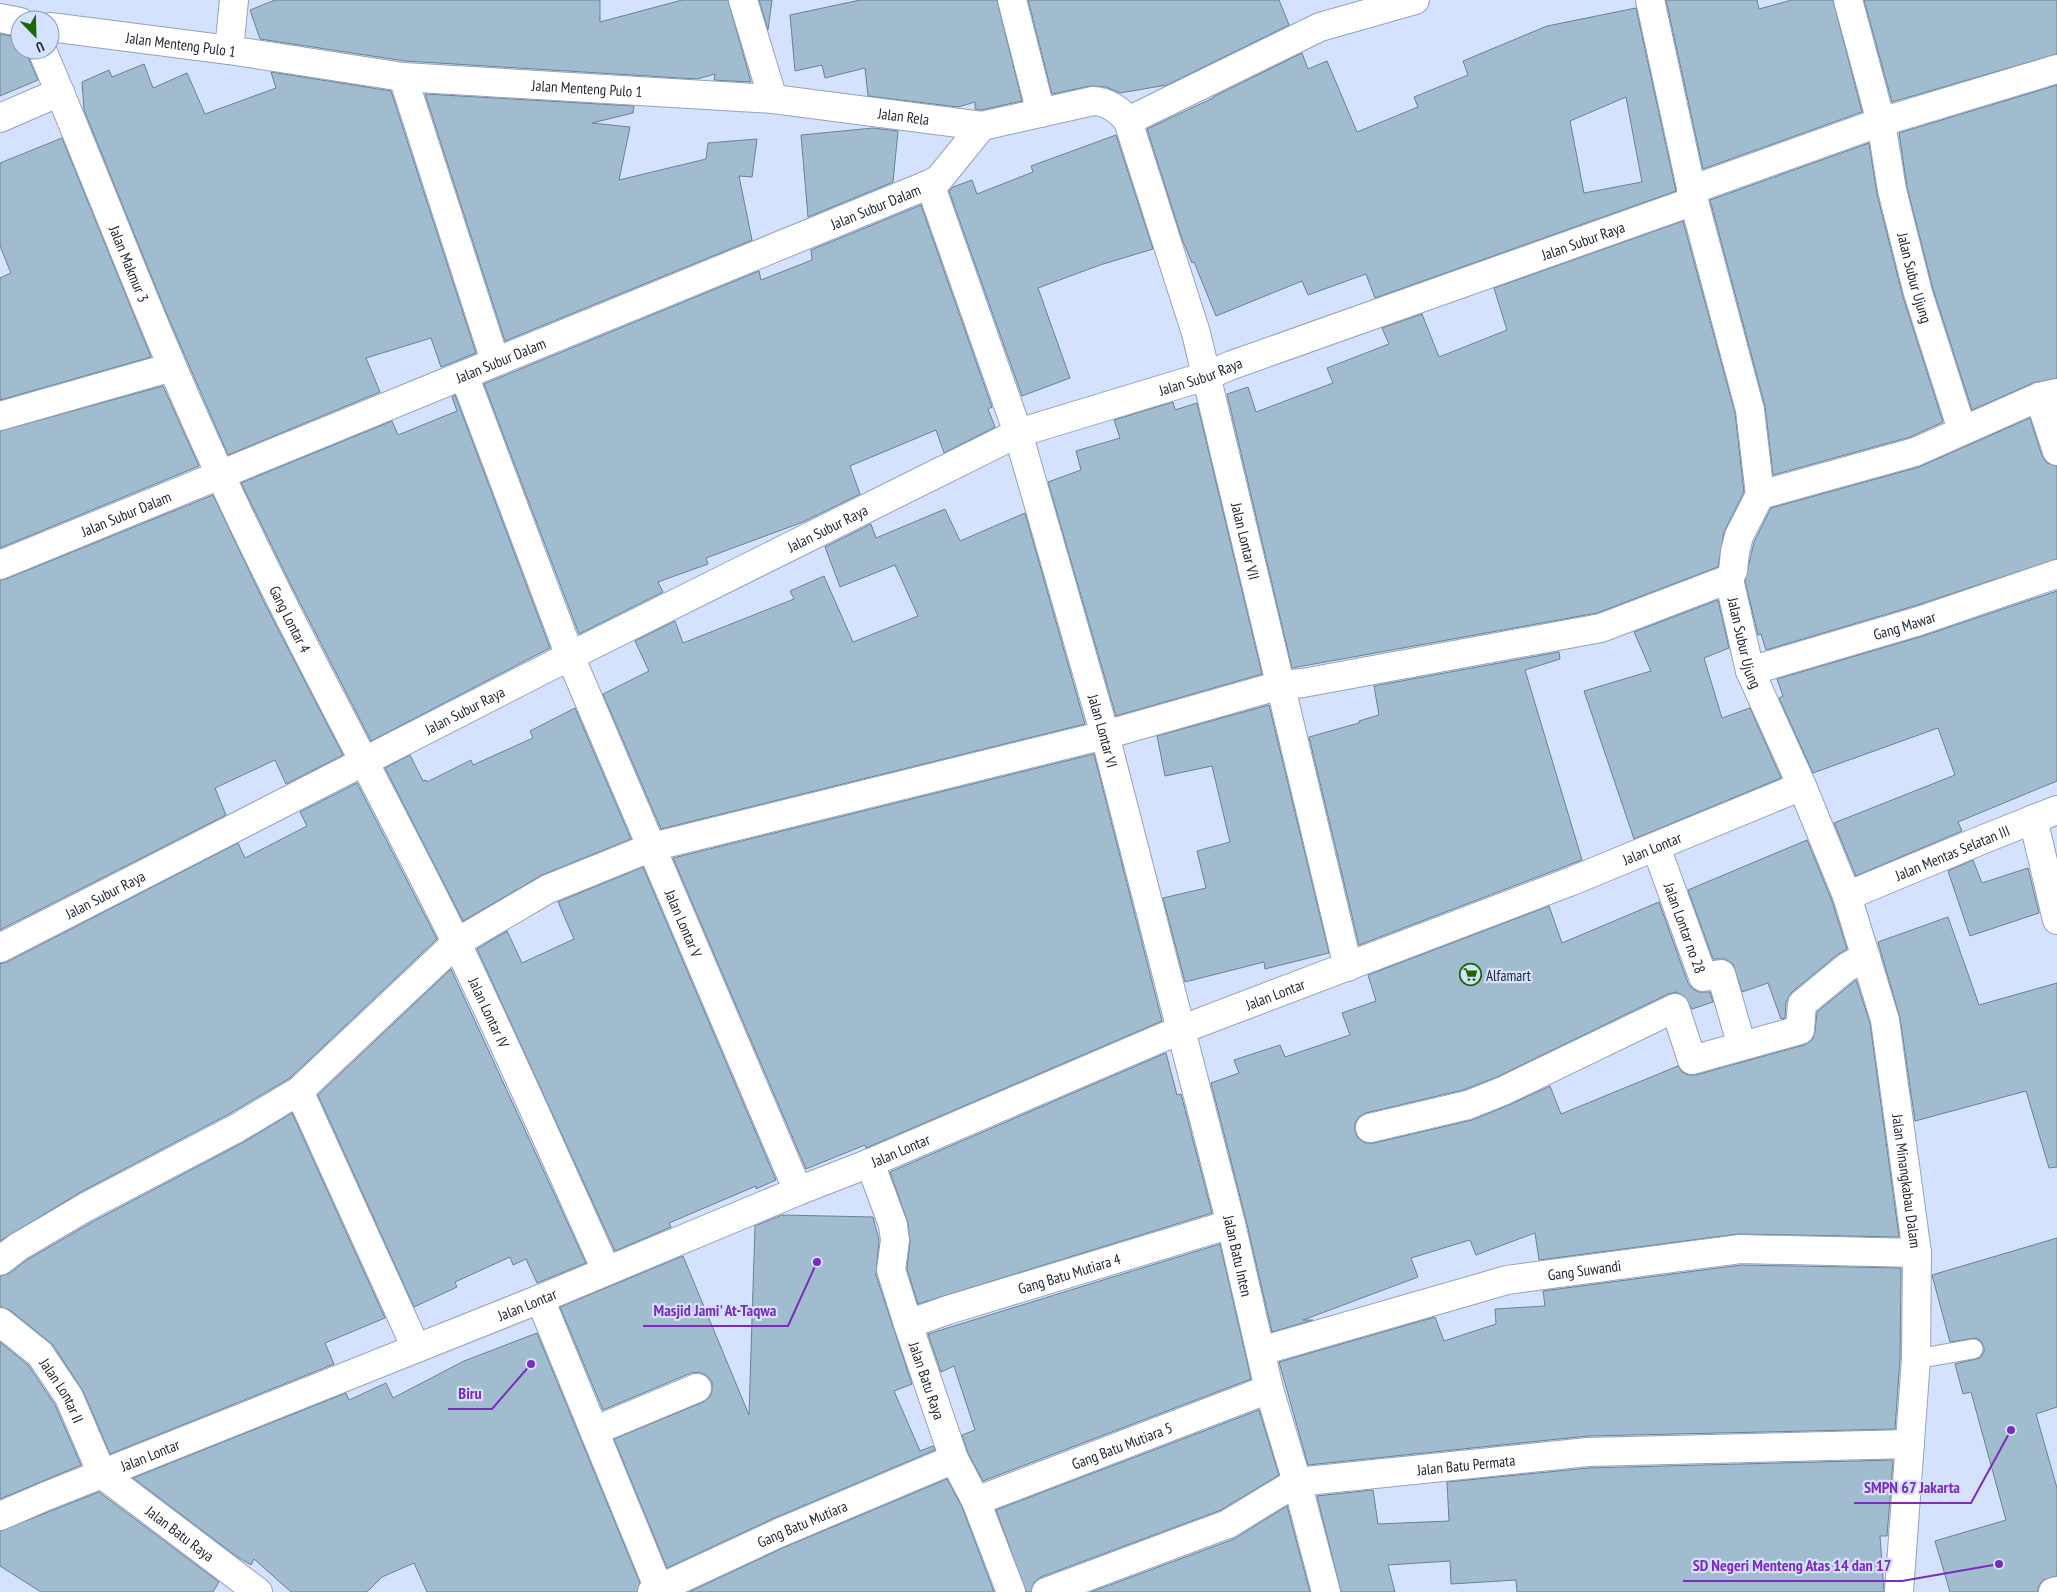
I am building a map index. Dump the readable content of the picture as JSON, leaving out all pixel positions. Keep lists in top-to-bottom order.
{
  "streets": {
    "street": [
      "Jalan Menteng Pulo 1",
      "Jalan Rela",
      "Jalan Subur Dalam",
      "Jalan Subur Raya",
      "Jalan Makmur 3",
      "Jalan Subur Ujung",
      "Jalan Lontar VII",
      "Gang Lontar 4",
      "Gang Mawar",
      "Jalan Lontar VI",
      "Jalan Lontar",
      "Jalan Mentas Selatan III",
      "Jalan Lontar V",
      "Jalan Lontar no 28",
      "Jalan Lontar IV",
      "Jalan Minangkabau Dalam",
      "Jalan Batu Inten",
      "Gang Suwandi",
      "Gang Batu Mutiara 4",
      "Jalan Batu Raya",
      "Jalan Lontar II",
      "Gang Batu Mutiara 5",
      "Jalan Batu Permata",
      "Gang Batu Mutiara"
    ]
  },
  "crossings": [
    ["Jalan Menteng Pulo 1", "Jalan Rela"],
    ["Jalan Rela", "Jalan Subur Dalam"],
    ["Jalan Rela", "Jalan Lontar VII"],
    ["Jalan Subur Dalam", "Jalan Makmur 3"],
    ["Jalan Subur Dalam", "Gang Lontar 4"],
    ["Jalan Subur Dalam", "Jalan Lontar VI"],
    ["Jalan Subur Dalam", "Jalan Lontar V"],
    ["Jalan Subur Raya", "Jalan Lontar VII"],
    ["Jalan Subur Raya", "Gang Lontar 4"],
    ["Jalan Subur Raya", "Jalan Lontar VI"],
    ["Jalan Subur Raya", "Jalan Lontar V"],
    ["Jalan Subur Raya", "Jalan Lontar IV"],
    ["Jalan Makmur 3", "Gang Lontar 4"],
    ["Jalan Subur Ujung", "Gang Mawar"],
    ["Jalan Subur Ujung", "Jalan Lontar"],
    ["Jalan Subur Ujung", "Jalan Minangkabau Dalam"],
    ["Jalan Lontar VII", "Jalan Lontar"],
    ["Gang Lontar 4", "Jalan Lontar IV"],
    ["Jalan Lontar VI", "Jalan Lontar"],
    ["Jalan Lontar VI", "Jalan Batu Inten"],
    ["Jalan Lontar", "Jalan Lontar V"],
    ["Jalan Lontar", "Jalan Lontar no 28"],
    ["Jalan Lontar", "Jalan Lontar IV"],
    ["Jalan Lontar", "Jalan Minangkabau Dalam"],
    ["Jalan Lontar", "Jalan Batu Inten"],
    ["Jalan Lontar", "Jalan Batu Raya"],
    ["Jalan Lontar", "Jalan Lontar II"],
    ["Jalan Mentas Selatan III", "Jalan Minangkabau Dalam"],
    ["Jalan Minangkabau Dalam", "Gang Suwandi"],
    ["Jalan Minangkabau Dalam", "Jalan Batu Permata"],
    ["Jalan Batu Inten", "Gang Suwandi"],
    ["Jalan Batu Inten", "Gang Batu Mutiara 4"],
    ["Jalan Batu Inten", "Gang Batu Mutiara 5"],
    ["Jalan Batu Inten", "Jalan Batu Permata"],
    ["Gang Batu Mutiara 4", "Jalan Batu Raya"],
    ["Jalan Batu Raya", "Jalan Lontar II"],
    ["Jalan Batu Raya", "Gang Batu Mutiara 5"],
    ["Jalan Batu Raya", "Gang Batu Mutiara"]
  ],
  "places": {
    "supermarket": ["Alfamart"],
    "other": [
      "Masjid Jami' At-Taqwa",
      "Biru",
      "SMPN 67 Jakarta",
      "SD Negeri Menteng Atas 14 dan 17"
    ]
  },
  "north": "bottom right"
}
